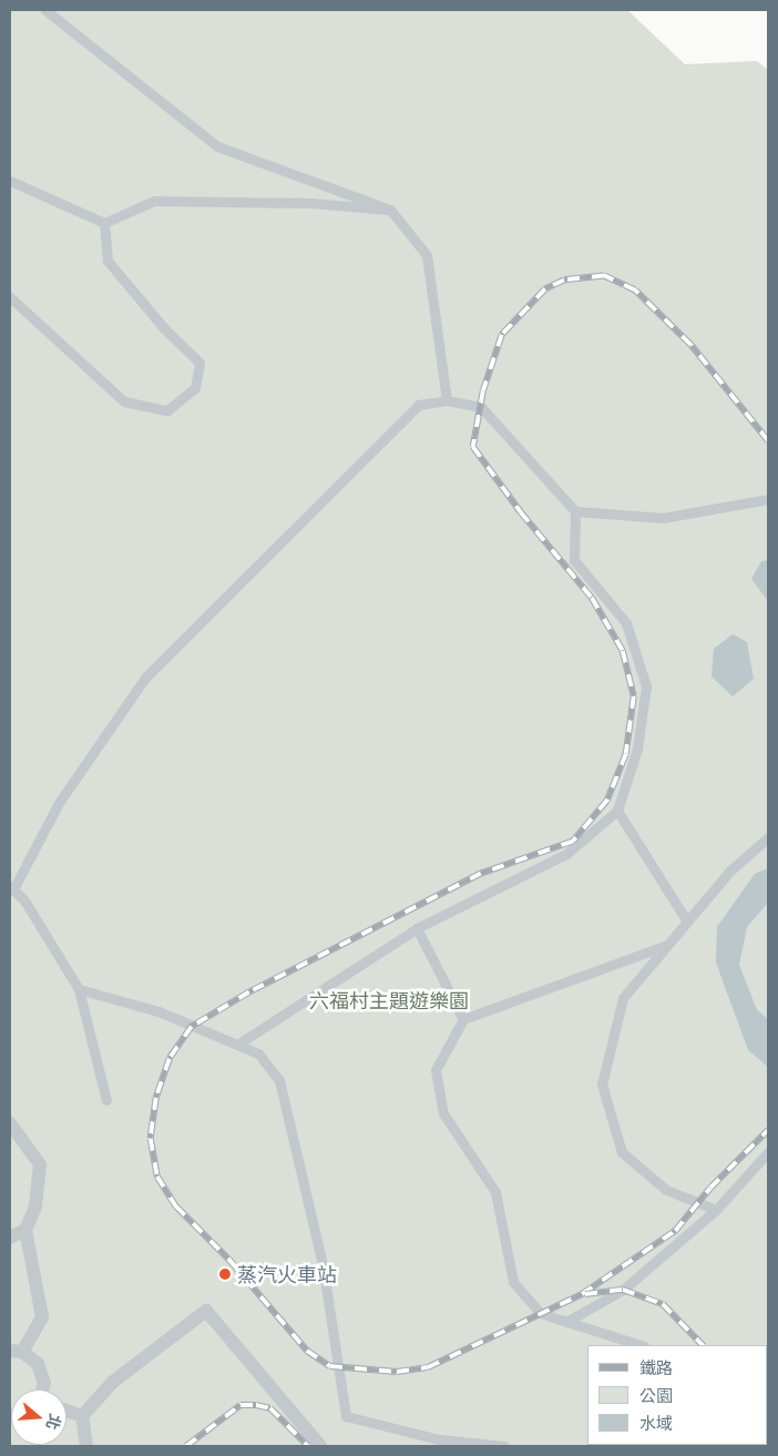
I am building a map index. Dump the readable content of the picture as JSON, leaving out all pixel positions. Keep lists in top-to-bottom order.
{
  "parks": ["六福村主題遊樂園"],
  "places": ["蒸汽火車站"],
  "legend": ["鐵路", "公園", "水域"],
  "north": "right"
}
